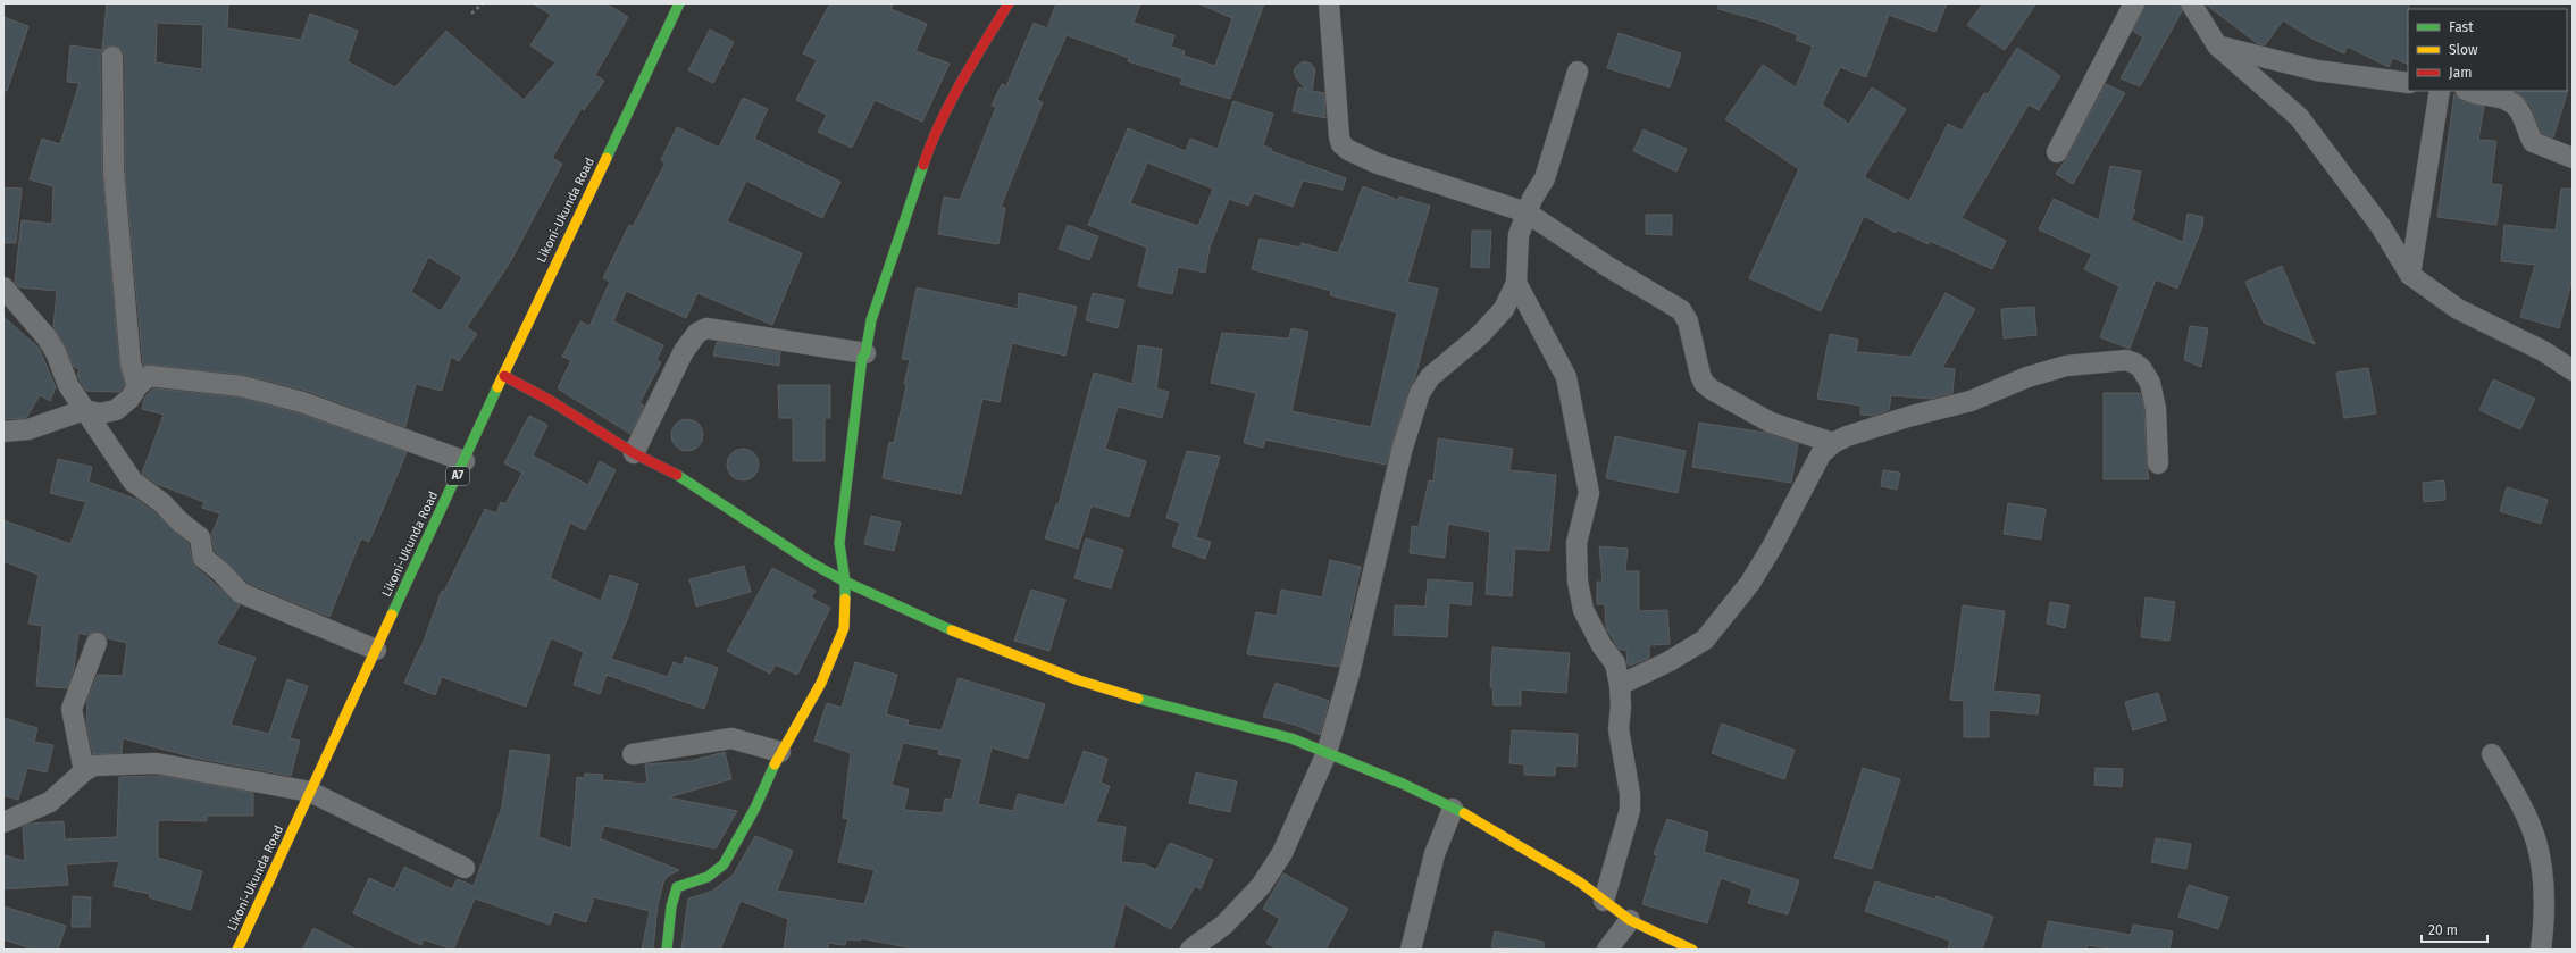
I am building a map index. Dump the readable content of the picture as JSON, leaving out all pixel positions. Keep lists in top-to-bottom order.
{
  "streets": {
    "main road": ["Likoni-Ukunda Road", "A7"]
  },
  "legend": ["Fast", "Slow", "Jam"],
  "scale_bar": "20 m"
}
